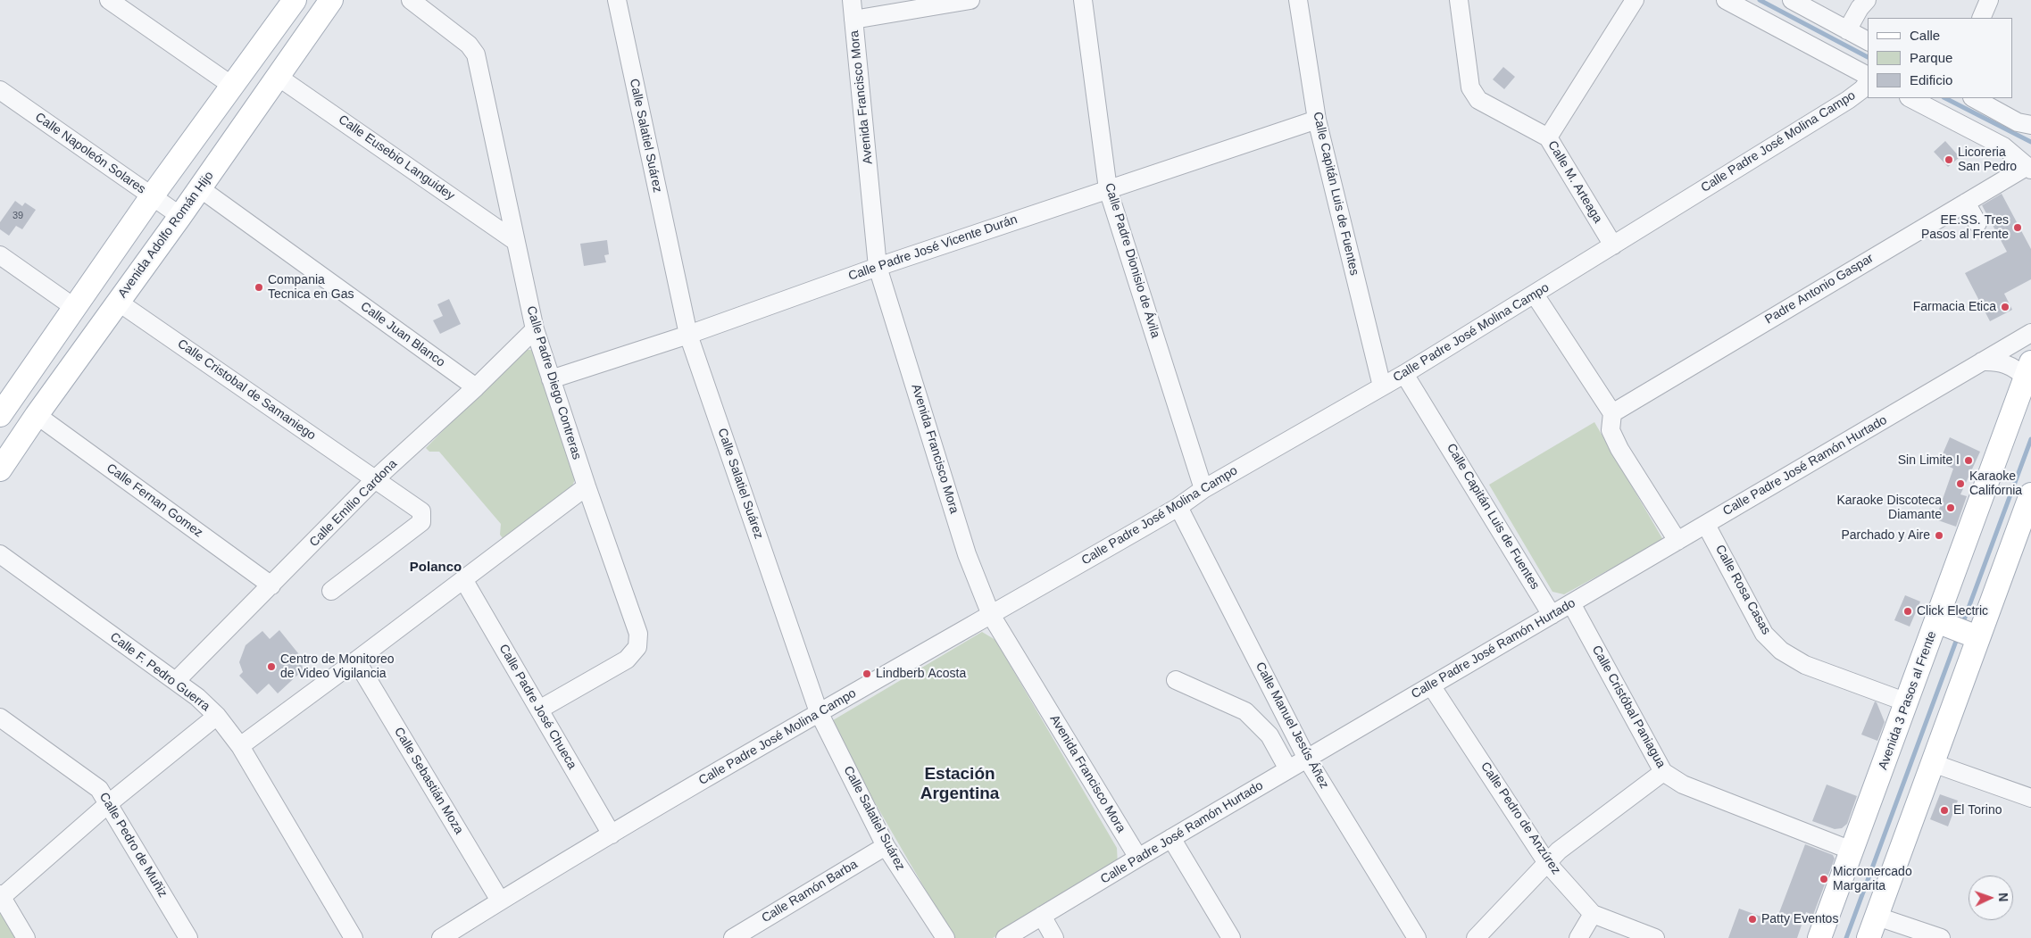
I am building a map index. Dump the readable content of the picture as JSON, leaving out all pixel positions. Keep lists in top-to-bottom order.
{
  "streets": {
    "main road": ["Avenida Adolfo Román Hijo", "Avenida 3 Pasos al Frente"],
    "street": [
      "Avenida Francisco Mora",
      "Calle Salatiel Suárez",
      "Calle Padre José Molina Campo",
      "Calle Napoleón Solares",
      "Calle Eusebio Languidey",
      "Calle M. Arteaga",
      "Calle Capitán Luis de Fuentes",
      "Calle Padre José Vicente Durán",
      "Calle Padre Dionisio de Ávila",
      "Padre Antonio Gaspar",
      "Calle Juan Blanco",
      "Calle Padre Diego Contreras",
      "Calle Cristobal de Samaniego",
      "Calle Padre José Ramón Hurtado",
      "Calle Fernan Gomez",
      "Calle Emilio Cardona",
      "Calle Rosa Casas",
      "Calle F. Pedro Guerra",
      "Calle Padre José Chueca",
      "Calle Cristóbal Paniagua",
      "Calle Manuel Jesús Áñez",
      "Calle Sebastián Moza",
      "Calle Pedro de Anzúrez",
      "Calle Pedro de Muñiz",
      "Calle Ramón Barba"
    ]
  },
  "crossings": [
    ["Avenida Francisco Mora", "Calle Padre José Molina Campo"],
    ["Avenida Francisco Mora", "Calle Padre José Vicente Durán"],
    ["Avenida Francisco Mora", "Calle Padre José Ramón Hurtado"],
    ["Calle Salatiel Suárez", "Calle Padre José Molina Campo"],
    ["Calle Salatiel Suárez", "Calle Padre José Vicente Durán"],
    ["Calle Salatiel Suárez", "Calle Ramón Barba"],
    ["Calle Padre José Molina Campo", "Calle M. Arteaga"],
    ["Calle Padre José Molina Campo", "Calle Capitán Luis de Fuentes"],
    ["Calle Padre José Molina Campo", "Calle Padre Dionisio de Ávila"],
    ["Calle Padre José Molina Campo", "Calle Padre José Chueca"],
    ["Calle Padre José Molina Campo", "Calle Manuel Jesús Áñez"],
    ["Calle Padre José Molina Campo", "Calle Sebastián Moza"],
    ["Calle Napoleón Solares", "Avenida Adolfo Román Hijo"],
    ["Calle Eusebio Languidey", "Avenida Adolfo Román Hijo"],
    ["Calle Eusebio Languidey", "Calle Padre Diego Contreras"],
    ["Calle Capitán Luis de Fuentes", "Calle Padre José Vicente Durán"],
    ["Calle Capitán Luis de Fuentes", "Calle Padre José Ramón Hurtado"],
    ["Avenida Adolfo Román Hijo", "Calle Juan Blanco"],
    ["Avenida Adolfo Román Hijo", "Calle Cristobal de Samaniego"],
    ["Avenida Adolfo Román Hijo", "Calle Fernan Gomez"],
    ["Calle Padre José Vicente Durán", "Calle Padre Dionisio de Ávila"],
    ["Calle Padre José Vicente Durán", "Calle Padre Diego Contreras"],
    ["Calle Juan Blanco", "Calle Emilio Cardona"],
    ["Calle Padre Diego Contreras", "Calle Emilio Cardona"],
    ["Calle Padre Diego Contreras", "Calle Padre José Chueca"],
    ["Calle Cristobal de Samaniego", "Calle Emilio Cardona"],
    ["Calle Padre José Ramón Hurtado", "Calle Rosa Casas"],
    ["Calle Padre José Ramón Hurtado", "Calle Cristóbal Paniagua"],
    ["Calle Padre José Ramón Hurtado", "Calle Manuel Jesús Áñez"],
    ["Calle Padre José Ramón Hurtado", "Calle Pedro de Anzúrez"],
    ["Calle Fernan Gomez", "Calle Emilio Cardona"],
    ["Calle Emilio Cardona", "Calle F. Pedro Guerra"],
    ["Calle Rosa Casas", "Avenida 3 Pasos al Frente"],
    ["Avenida 3 Pasos al Frente", "Calle Cristóbal Paniagua"]
  ],
  "districts": ["Polanco", "Estación Argentina"],
  "places": [
    "Licoreria San Pedro",
    "EE.SS. Tres Pasos al Frente",
    "Compania Tecnica en Gas",
    "Farmacia Etica",
    "Sin Limite I",
    "Karaoke California",
    "Karaoke Discoteca Diamante",
    "Parchado y Aire",
    "Click Electric",
    "Centro de Monitoreo de Video Vigilancia",
    "Lindberb Acosta",
    "El Torino",
    "Micromercado Margarita",
    "Patty Eventos"
  ],
  "house_numbers": ["39"],
  "legend": ["Calle", "Parque", "Edificio"],
  "north": "right"
}
